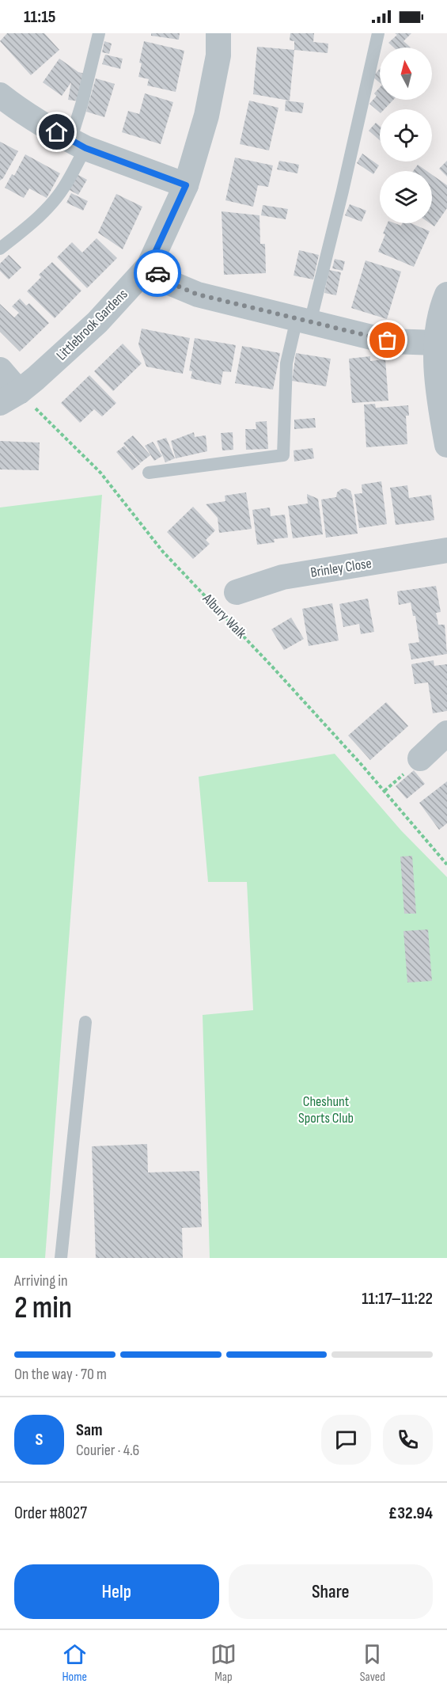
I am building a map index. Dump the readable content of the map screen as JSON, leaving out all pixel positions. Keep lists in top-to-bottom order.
{
  "streets": {
    "street": ["Littlebrook Gardens", "Brinley Close"],
    "path": ["Albury Walk"]
  },
  "crossings": [
    ["Littlebrook Gardens", "Albury Walk"]
  ],
  "parks": ["Cheshunt Sports Club"],
  "north": "top",
  "page": {
    "status": "11:15",
    "heading": ["2 min", "Arriving in", "11:17–11:22"],
    "panel": [
      "Sam",
      "Courier · 4.6",
      "Order #8027",
      "£32.94"
    ],
    "bar": "On the way · 70 m",
    "round": "S",
    "buttons": ["Help", "Share"],
    "tabs": ["Home", "Map", "Saved"]
  }
}
